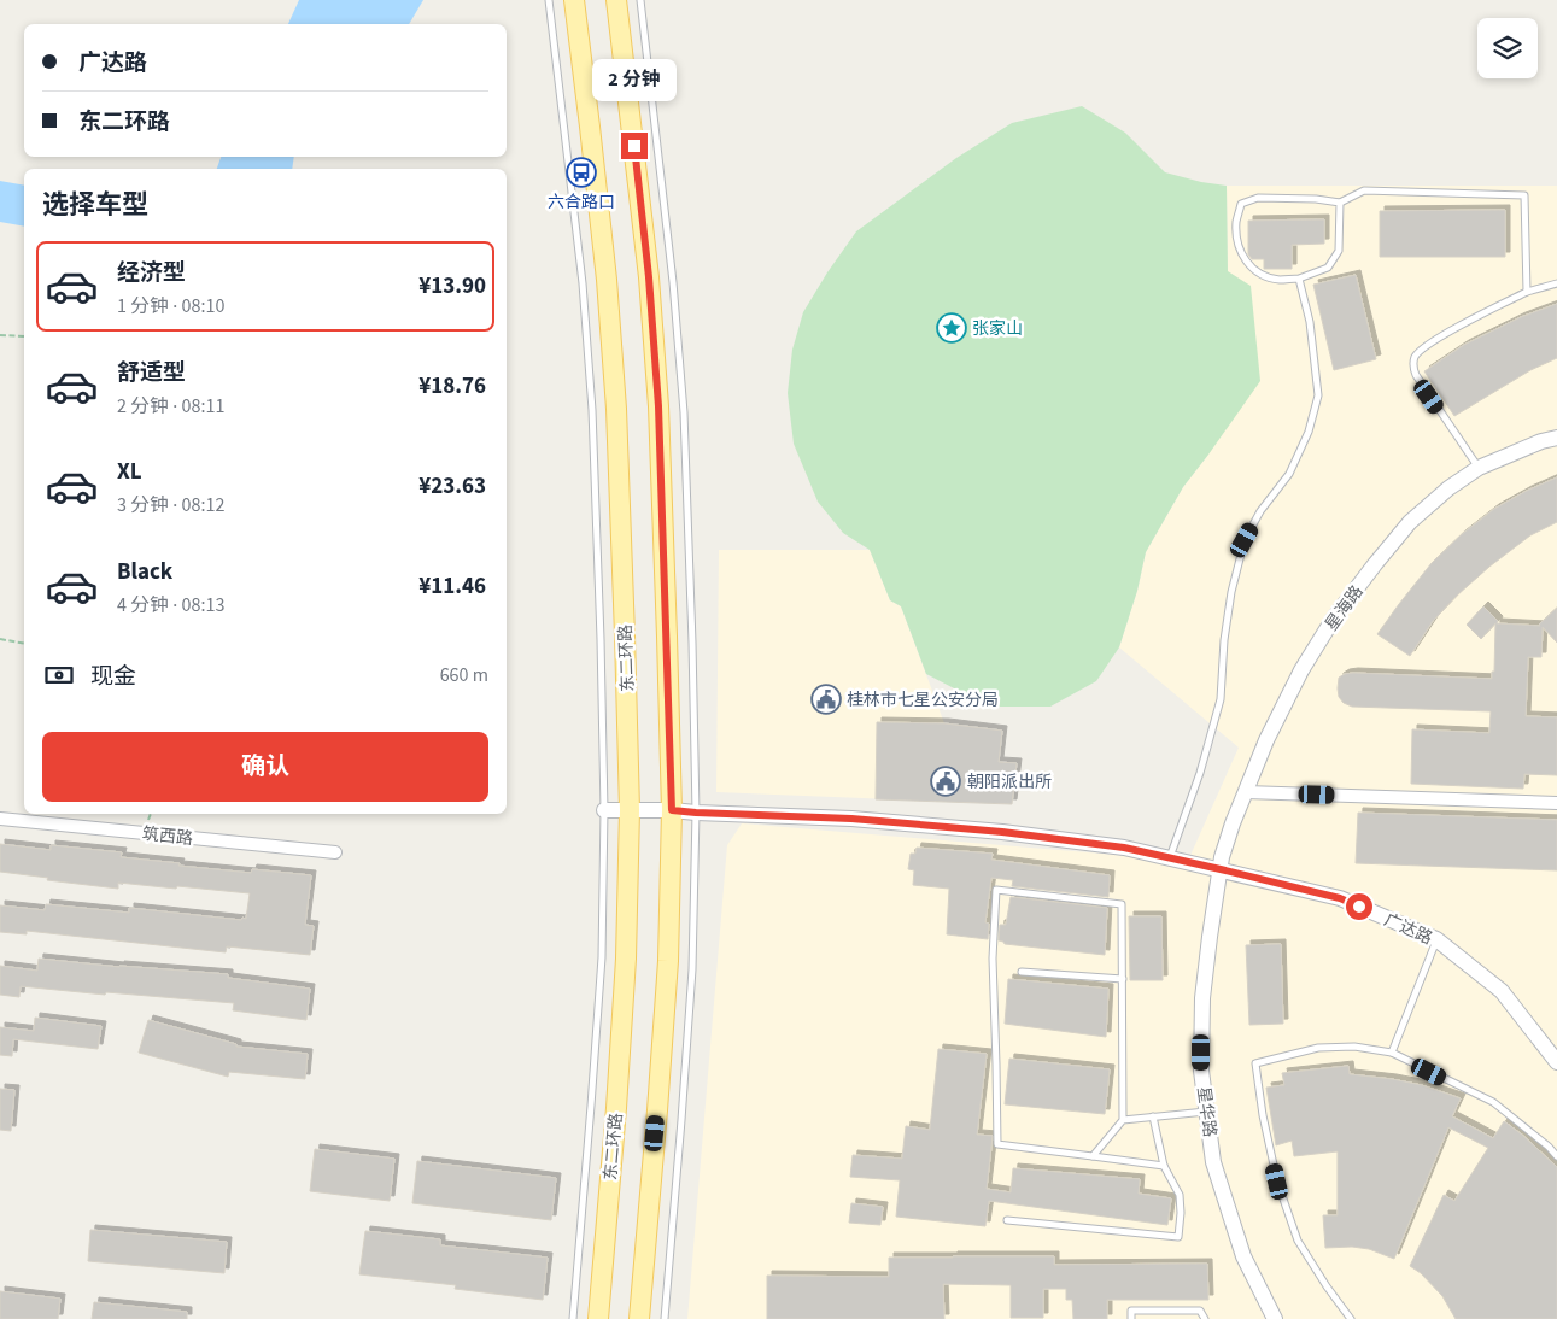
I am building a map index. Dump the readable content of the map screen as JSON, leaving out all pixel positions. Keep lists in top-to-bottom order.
{
  "streets": {
    "main road": ["东二环路"],
    "street": [
      "星海路",
      "筑西路",
      "广达路",
      "星华路"
    ]
  },
  "crossings": [
    ["星海路", "广达路"],
    ["星海路", "星华路"],
    ["东二环路", "广达路"],
    ["广达路", "星华路"]
  ],
  "places": {
    "bus stop": ["六合路口"],
    "place": ["张家山"],
    "public building": ["桂林市七星公安分局", "朝阳派出所"]
  },
  "page": {
    "banner": ["广达路", "东二环路"],
    "bubble": "2 分钟",
    "heading": "选择车型",
    "list": [
      {
        "name": "经济型",
        "note": "1 分钟 · 08:10",
        "value": "¥13.90"
      },
      {
        "name": "舒适型",
        "note": "2 分钟 · 08:11",
        "value": "¥18.76"
      },
      {
        "name": "XL",
        "note": "3 分钟 · 08:12",
        "value": "¥23.63"
      },
      {
        "name": "Black",
        "note": "4 分钟 · 08:13",
        "value": "¥11.46"
      }
    ],
    "pay": ["现金", "660 m"],
    "buttons": "确认"
  }
}
